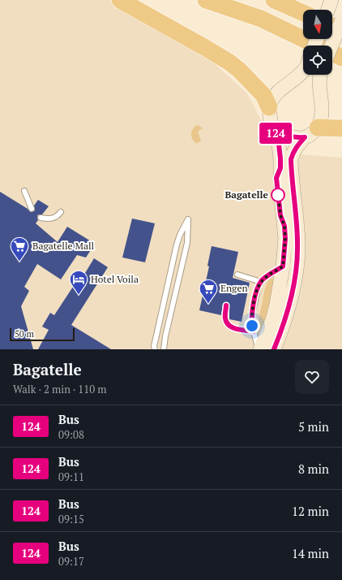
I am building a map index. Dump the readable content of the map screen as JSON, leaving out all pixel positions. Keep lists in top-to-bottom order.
{
  "places": {
    "other": ["Bagatelle"],
    "supermarket": ["Bagatelle Mall", "Engen"],
    "hotel": ["Hotel Voila"]
  },
  "lines": ["bus line 124"],
  "scale_bar": "50 m",
  "north": "bottom",
  "page": {
    "on_map": "124",
    "scale": "50 m",
    "heading": ["Bagatelle", "Walk · 2 min · 110 m"],
    "list": [
      {
        "mark": "124",
        "name": "Bus",
        "note": "09:08",
        "value": "5 min"
      },
      {
        "mark": "124",
        "name": "Bus",
        "note": "09:11",
        "value": "8 min"
      },
      {
        "mark": "124",
        "name": "Bus",
        "note": "09:15",
        "value": "12 min"
      },
      {
        "mark": "124",
        "name": "Bus",
        "note": "09:17",
        "value": "14 min"
      }
    ]
  }
}
